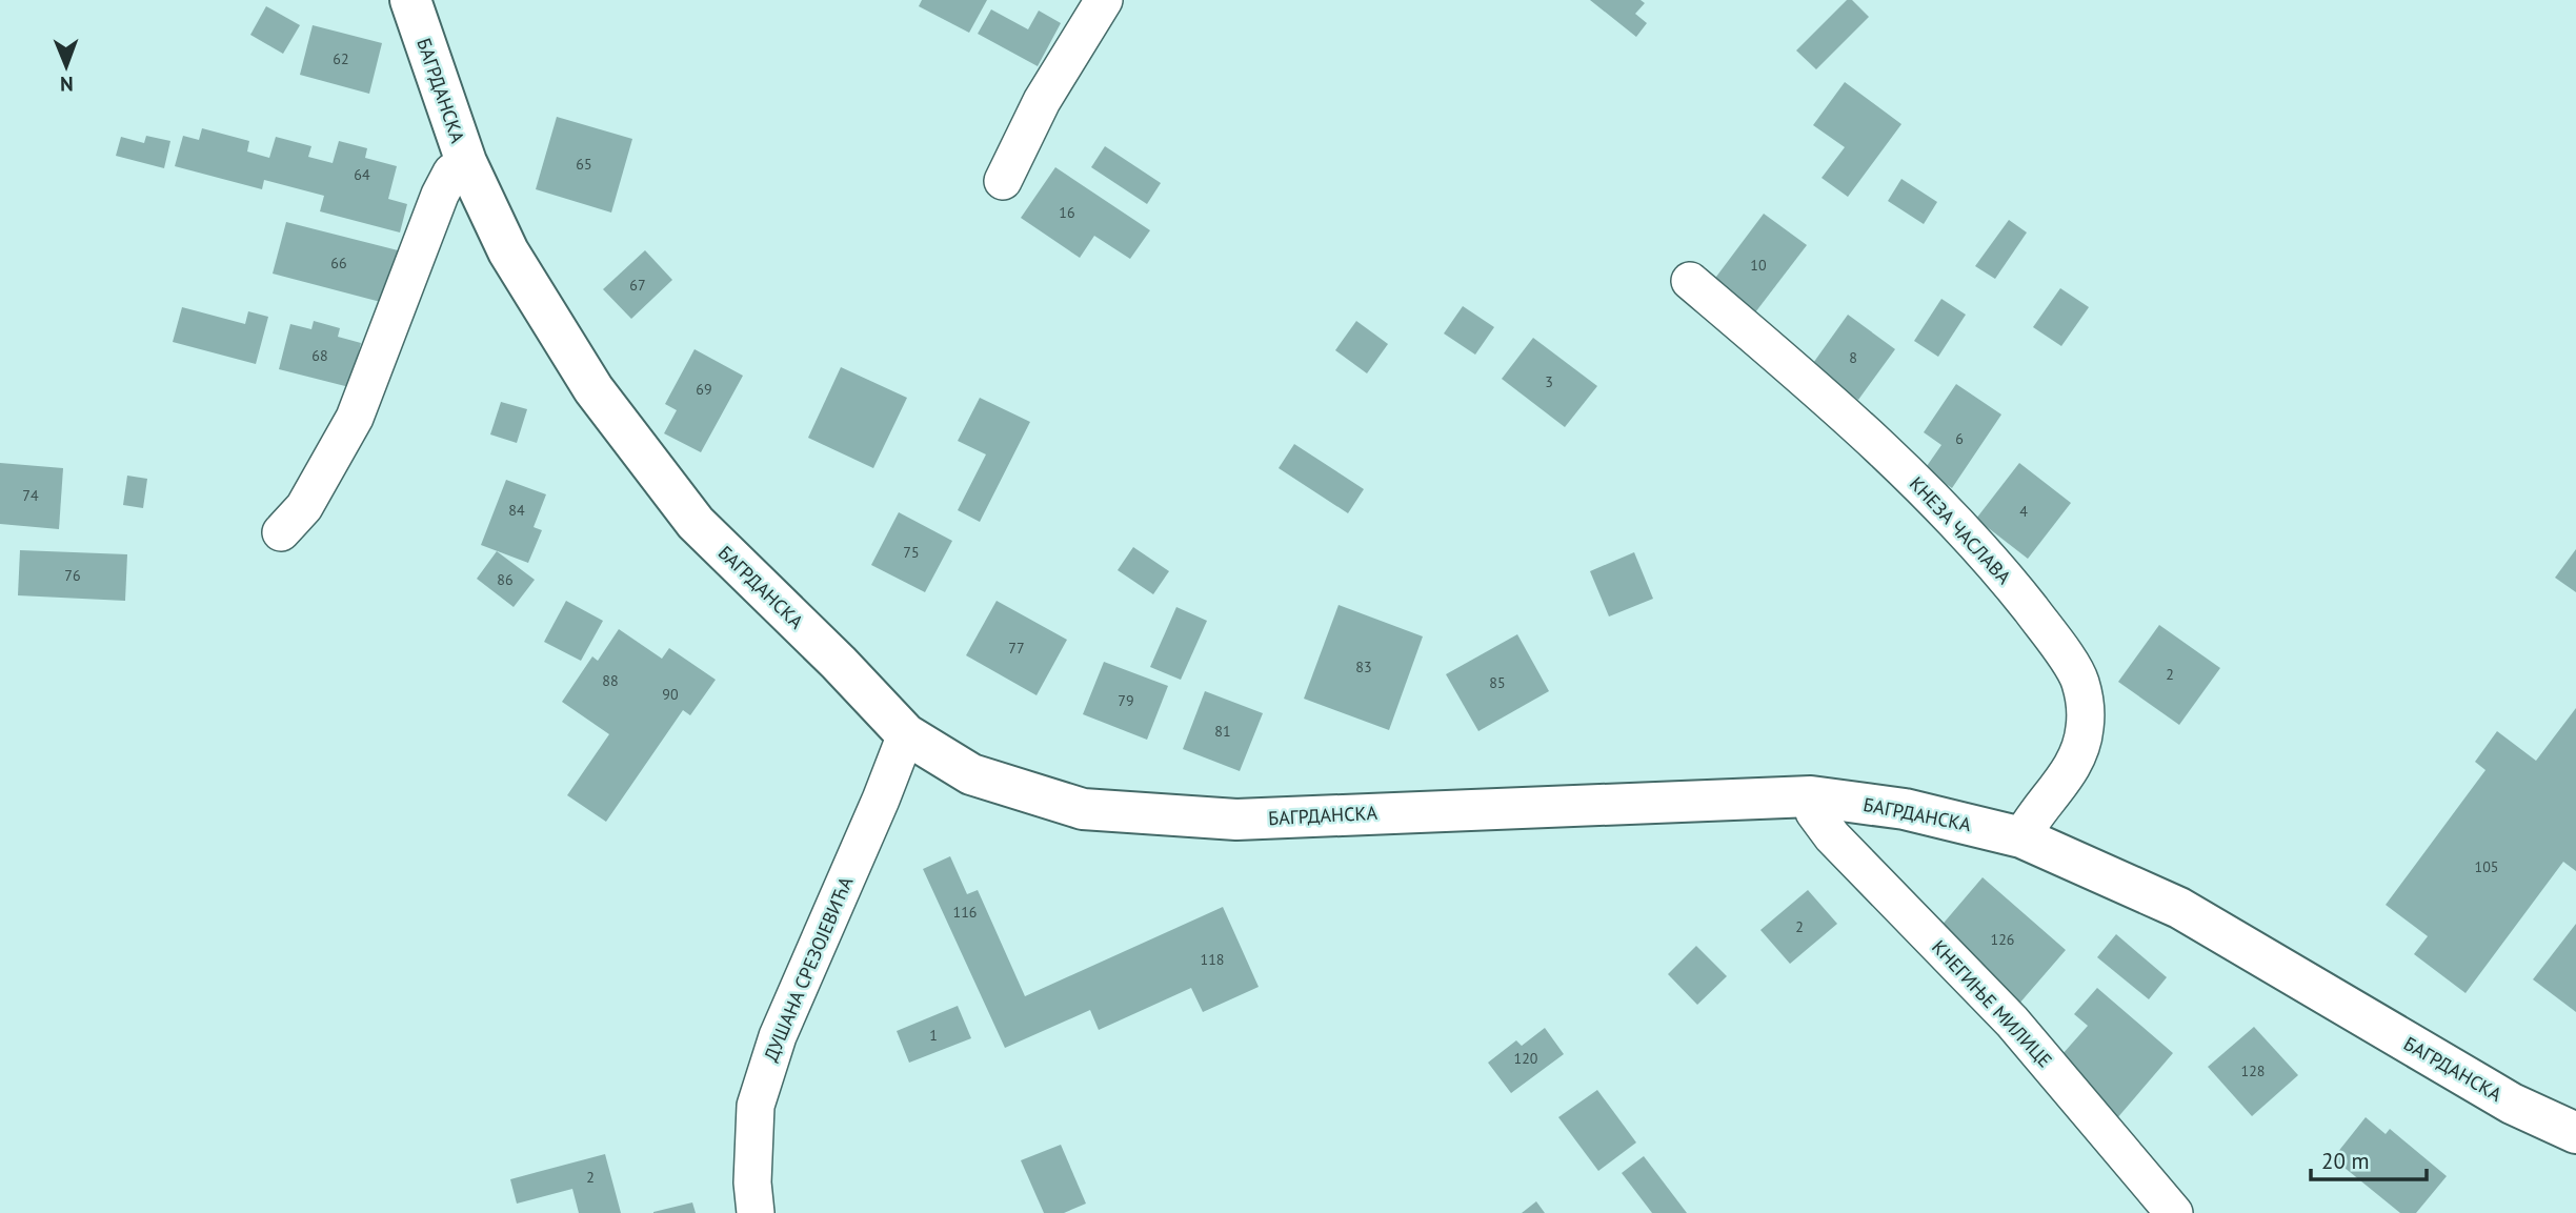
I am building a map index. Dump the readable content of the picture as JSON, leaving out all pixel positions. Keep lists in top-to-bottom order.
{
  "streets": {
    "street": [
      "БАГРДАНСКА",
      "КНЕЗА ЧАСЛАВА",
      "ДУШАНА СРЕЗОЈЕВИЋА",
      "КНЕГИЊЕ МИЛИЦЕ"
    ]
  },
  "crossings": [
    ["БАГРДАНСКА", "КНЕЗА ЧАСЛАВА"],
    ["БАГРДАНСКА", "ДУШАНА СРЕЗОЈЕВИЋА"],
    ["БАГРДАНСКА", "КНЕГИЊЕ МИЛИЦЕ"]
  ],
  "house_numbers": [
    "62",
    "65",
    "64",
    "16",
    "66",
    "10",
    "67",
    "68",
    "8",
    "3",
    "69",
    "6",
    "74",
    "84",
    "4",
    "75",
    "76",
    "86",
    "77",
    "83",
    "2",
    "88",
    "85",
    "90",
    "79",
    "81",
    "105",
    "116",
    "2",
    "126",
    "118",
    "1",
    "120",
    "128",
    "2"
  ],
  "scale_bar": "20 m",
  "north": "bottom"
}
